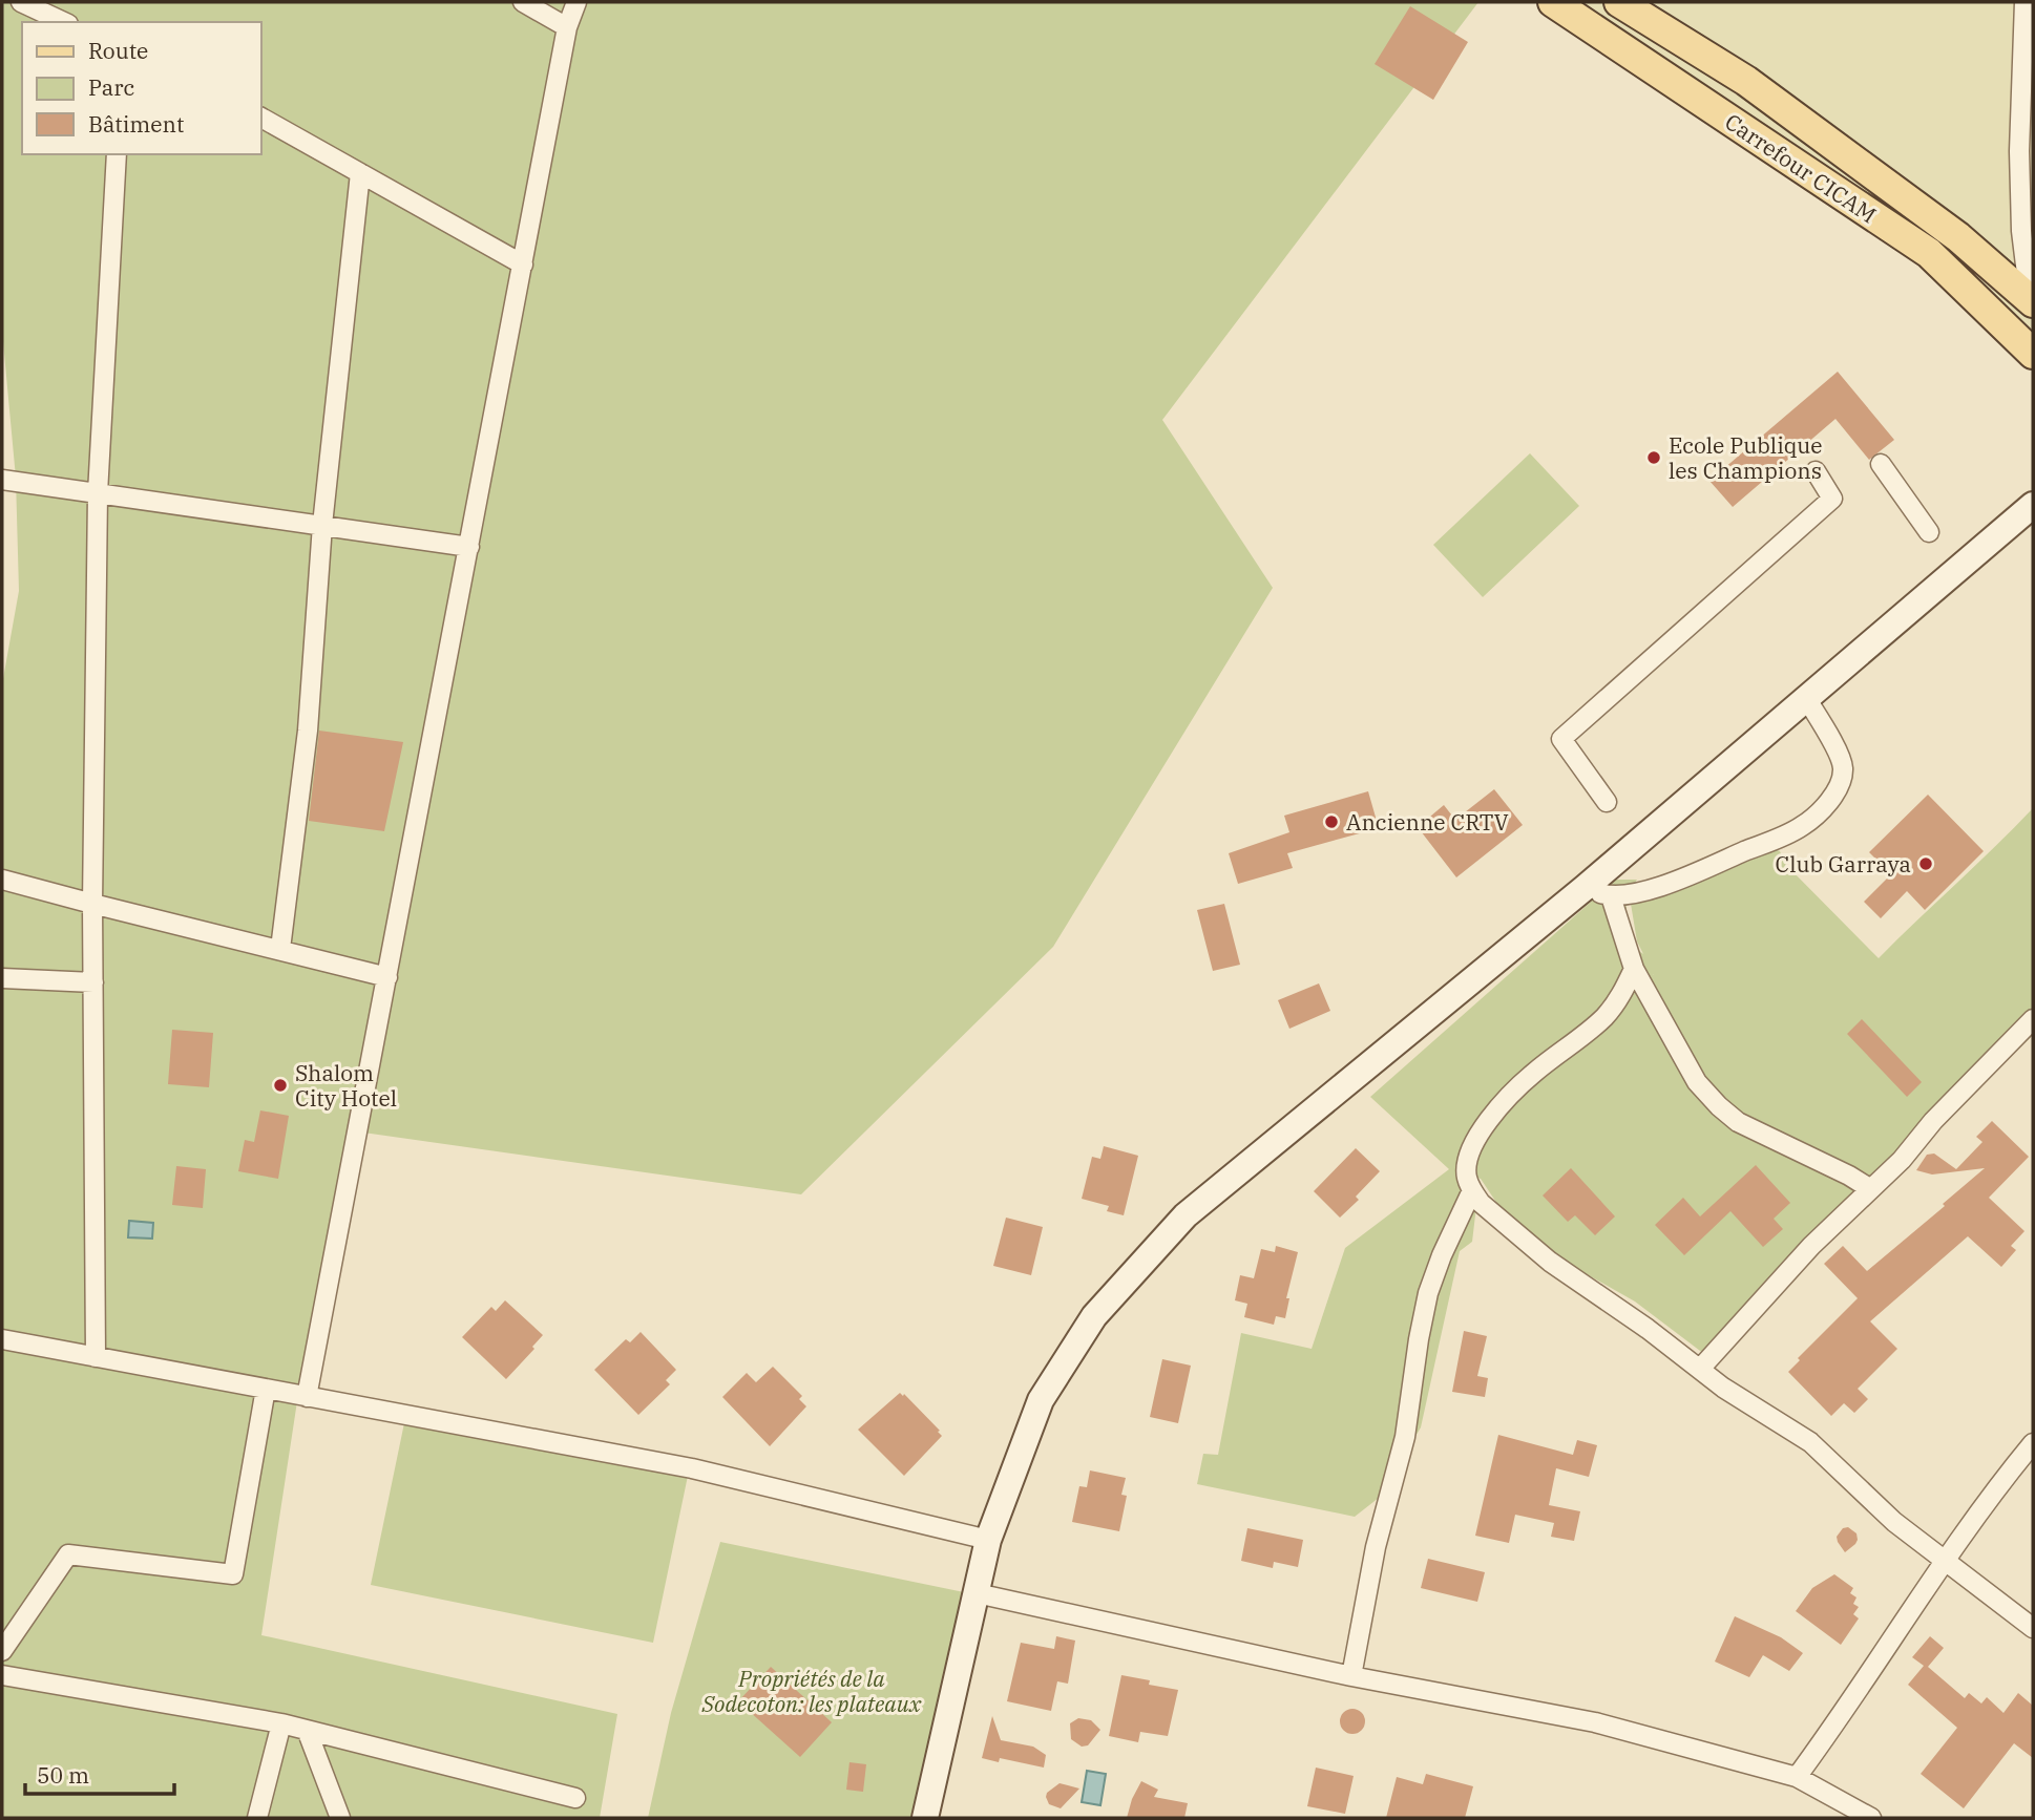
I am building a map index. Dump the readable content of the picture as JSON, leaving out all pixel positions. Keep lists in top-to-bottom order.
{
  "streets": {
    "main road": ["Carrefour CICAM"]
  },
  "parks": ["Propriétés de la Sodecoton: les plateaux"],
  "places": [
    "Ecole Publique les Champions",
    "Ancienne CRTV",
    "Club Garraya",
    "Shalom City Hotel"
  ],
  "legend": ["Route", "Parc", "Bâtiment"],
  "scale_bar": "50 m"
}
